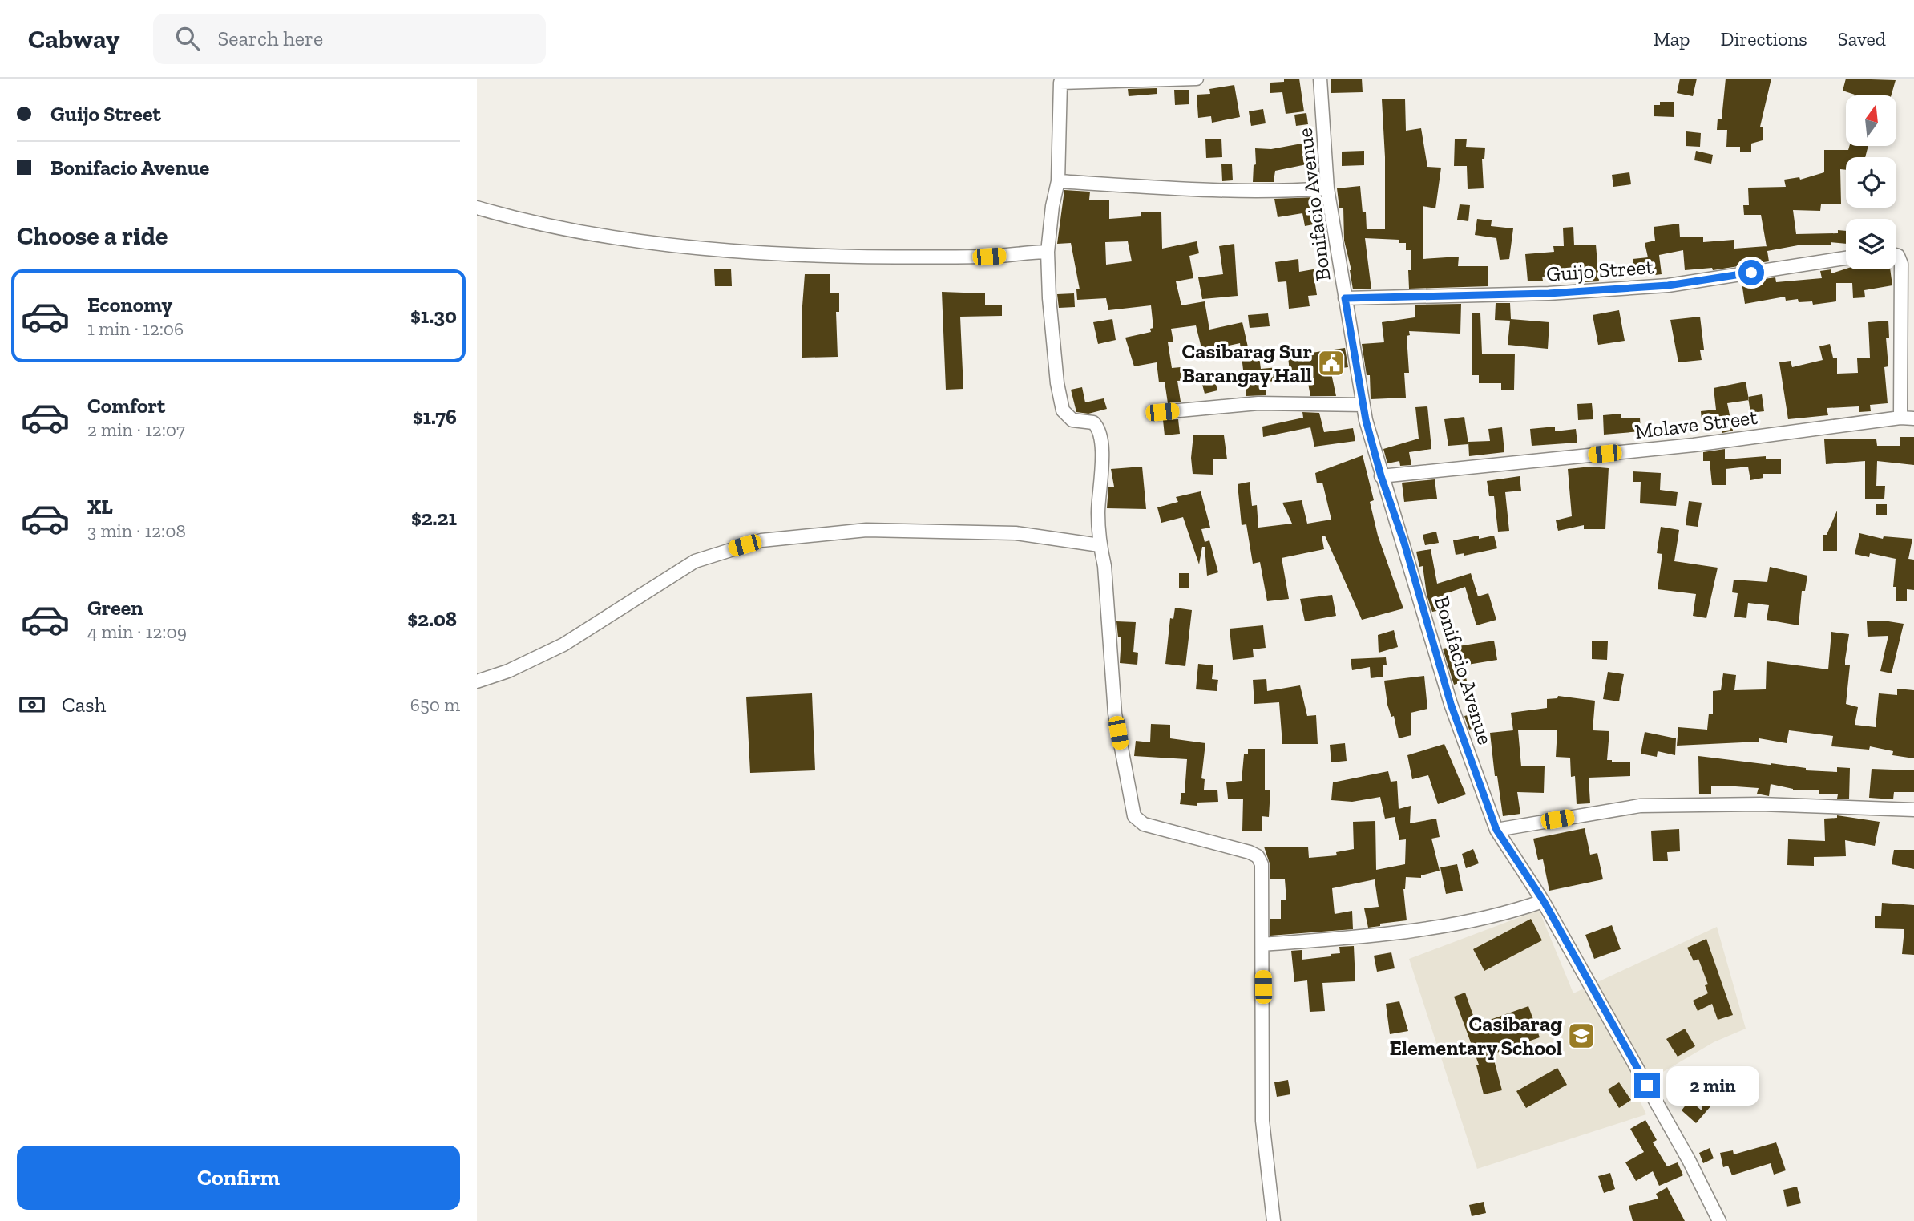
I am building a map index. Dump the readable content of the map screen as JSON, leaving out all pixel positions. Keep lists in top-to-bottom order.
{
  "streets": {
    "street": ["Bonifacio Avenue", "Guijo Street", "Molave Street"]
  },
  "crossings": [
    ["Bonifacio Avenue", "Guijo Street"],
    ["Bonifacio Avenue", "Molave Street"]
  ],
  "places": {
    "public building": ["Casibarag Sur Barangay Hall"],
    "school or university": ["Casibarag Elementary School"]
  },
  "north": "top",
  "page": {
    "header": "Cabway",
    "search": "Search here",
    "nav": ["Map", "Directions", "Saved"],
    "banner": ["Guijo Street", "Bonifacio Avenue"],
    "heading": "Choose a ride",
    "list": [
      {
        "name": "Economy",
        "note": "1 min · 12:06",
        "value": "$1.30"
      },
      {
        "name": "Comfort",
        "note": "2 min · 12:07",
        "value": "$1.76"
      },
      {
        "name": "XL",
        "note": "3 min · 12:08",
        "value": "$2.21"
      },
      {
        "name": "Green",
        "note": "4 min · 12:09",
        "value": "$2.08"
      }
    ],
    "pay": ["Cash", "650 m"],
    "bubble": "2 min",
    "buttons": "Confirm"
  }
}
